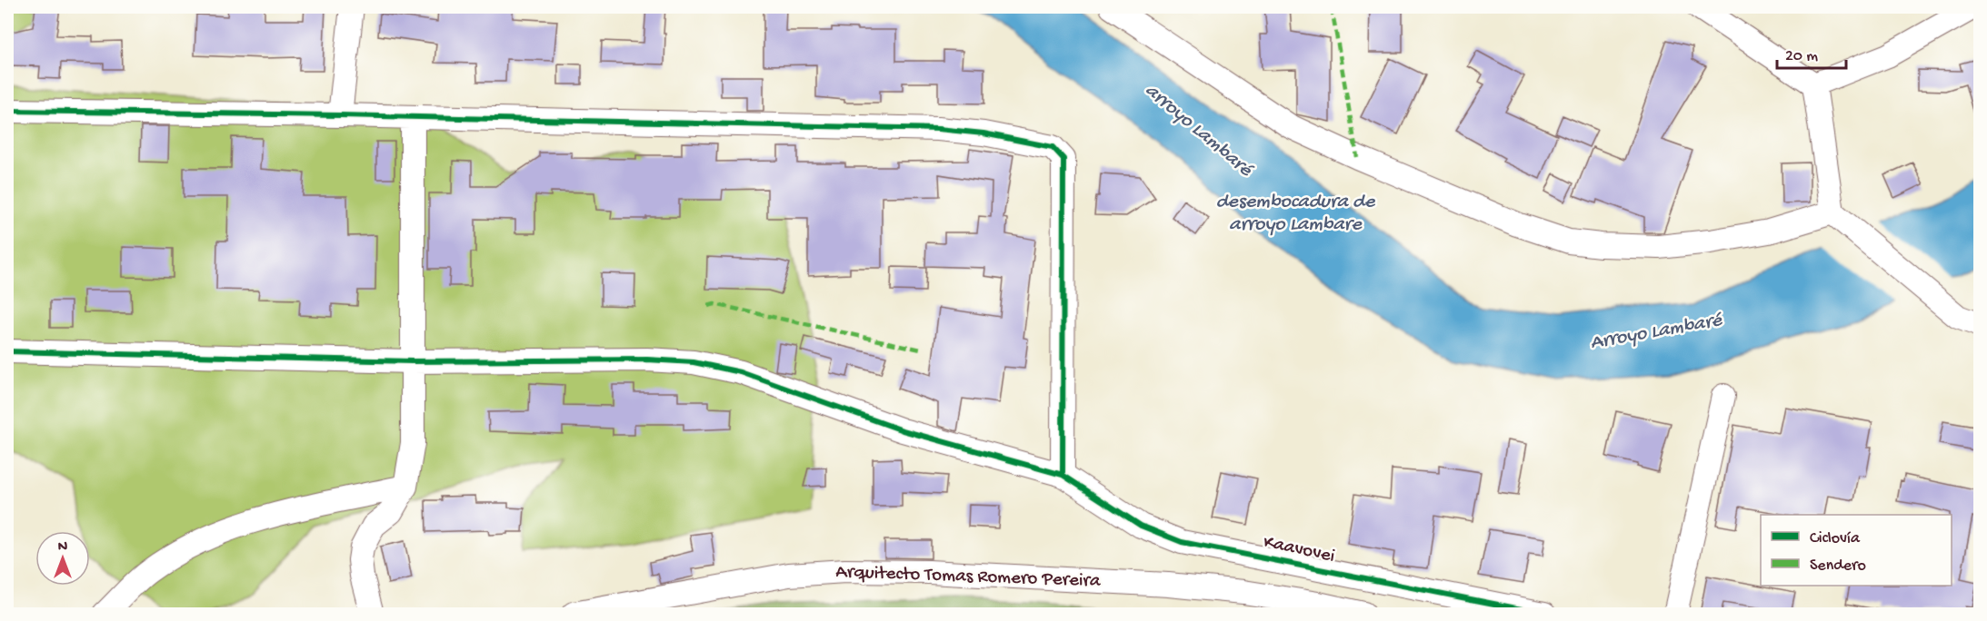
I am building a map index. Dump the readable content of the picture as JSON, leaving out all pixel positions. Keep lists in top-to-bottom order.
{
  "streets": {
    "street": ["Kaavovei", "Arquitecto Tomas Romero Pereira"]
  },
  "water": ["arroyo Lambaré", "desembocadura de arroyo Lambare", "Arroyo Lambaré"],
  "legend": ["Ciclovía", "Sendero"],
  "scale_bar": "20 m",
  "north": "top"
}
